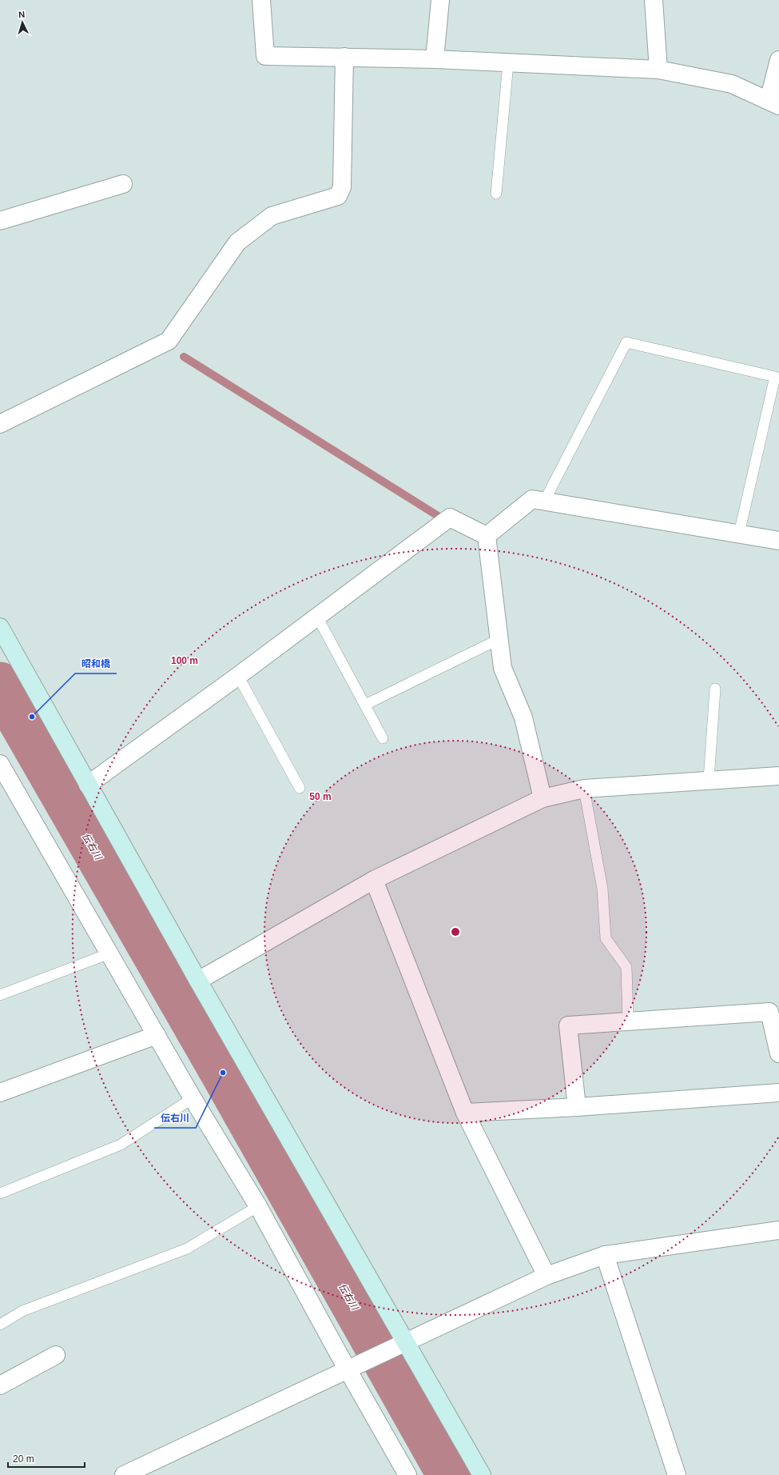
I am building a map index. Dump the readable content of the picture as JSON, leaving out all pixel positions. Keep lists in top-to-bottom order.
{
  "water": ["伝右川"],
  "places": ["昭和橋", "伝右川"],
  "scale_bar": "20 m",
  "north": "top",
  "rings": ["100 m", "50 m"]
}
